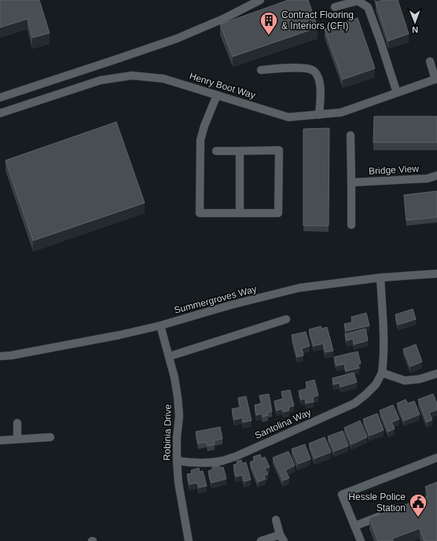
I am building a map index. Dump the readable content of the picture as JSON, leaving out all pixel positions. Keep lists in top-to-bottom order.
{
  "streets": {
    "street": [
      "Henry Boot Way",
      "Bridge View",
      "Summergroves Way",
      "Santolina Way",
      "Robinia Drive"
    ]
  },
  "crossings": [
    ["Summergroves Way", "Santolina Way"],
    ["Summergroves Way", "Robinia Drive"],
    ["Santolina Way", "Robinia Drive"]
  ],
  "places": {
    "building": ["Contract Flooring & Interiors (CFI)"],
    "public building": ["Hessle Police Station"]
  },
  "north": "bottom"
}
